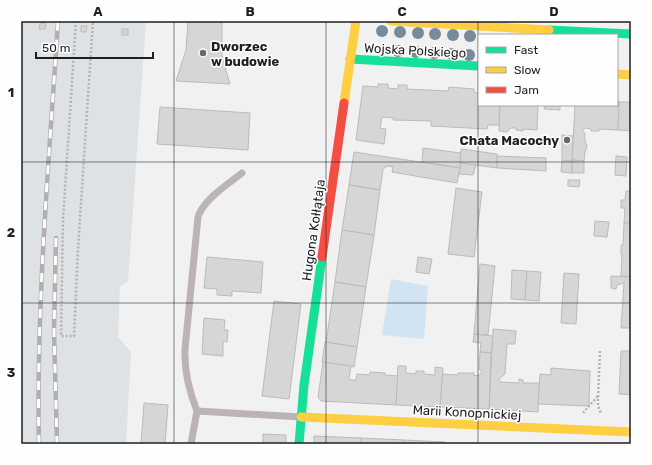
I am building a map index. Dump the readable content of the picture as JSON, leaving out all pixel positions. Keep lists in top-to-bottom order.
{
  "streets": {
    "street": ["Wojska Polskiego", "Hugona Kołłątaja", "Marii Konopnickiej"]
  },
  "crossings": [
    ["Wojska Polskiego", "Hugona Kołłątaja"],
    ["Hugona Kołłątaja", "Marii Konopnickiej"]
  ],
  "places": ["Dworzec w budowie", "Chata Macochy"],
  "legend": ["Fast", "Slow", "Jam"],
  "scale_bar": "50 m",
  "grid": {
    "columns": [
      "A",
      "B",
      "C",
      "D"
    ],
    "rows": ["1", "2", "3"]
  }
}
